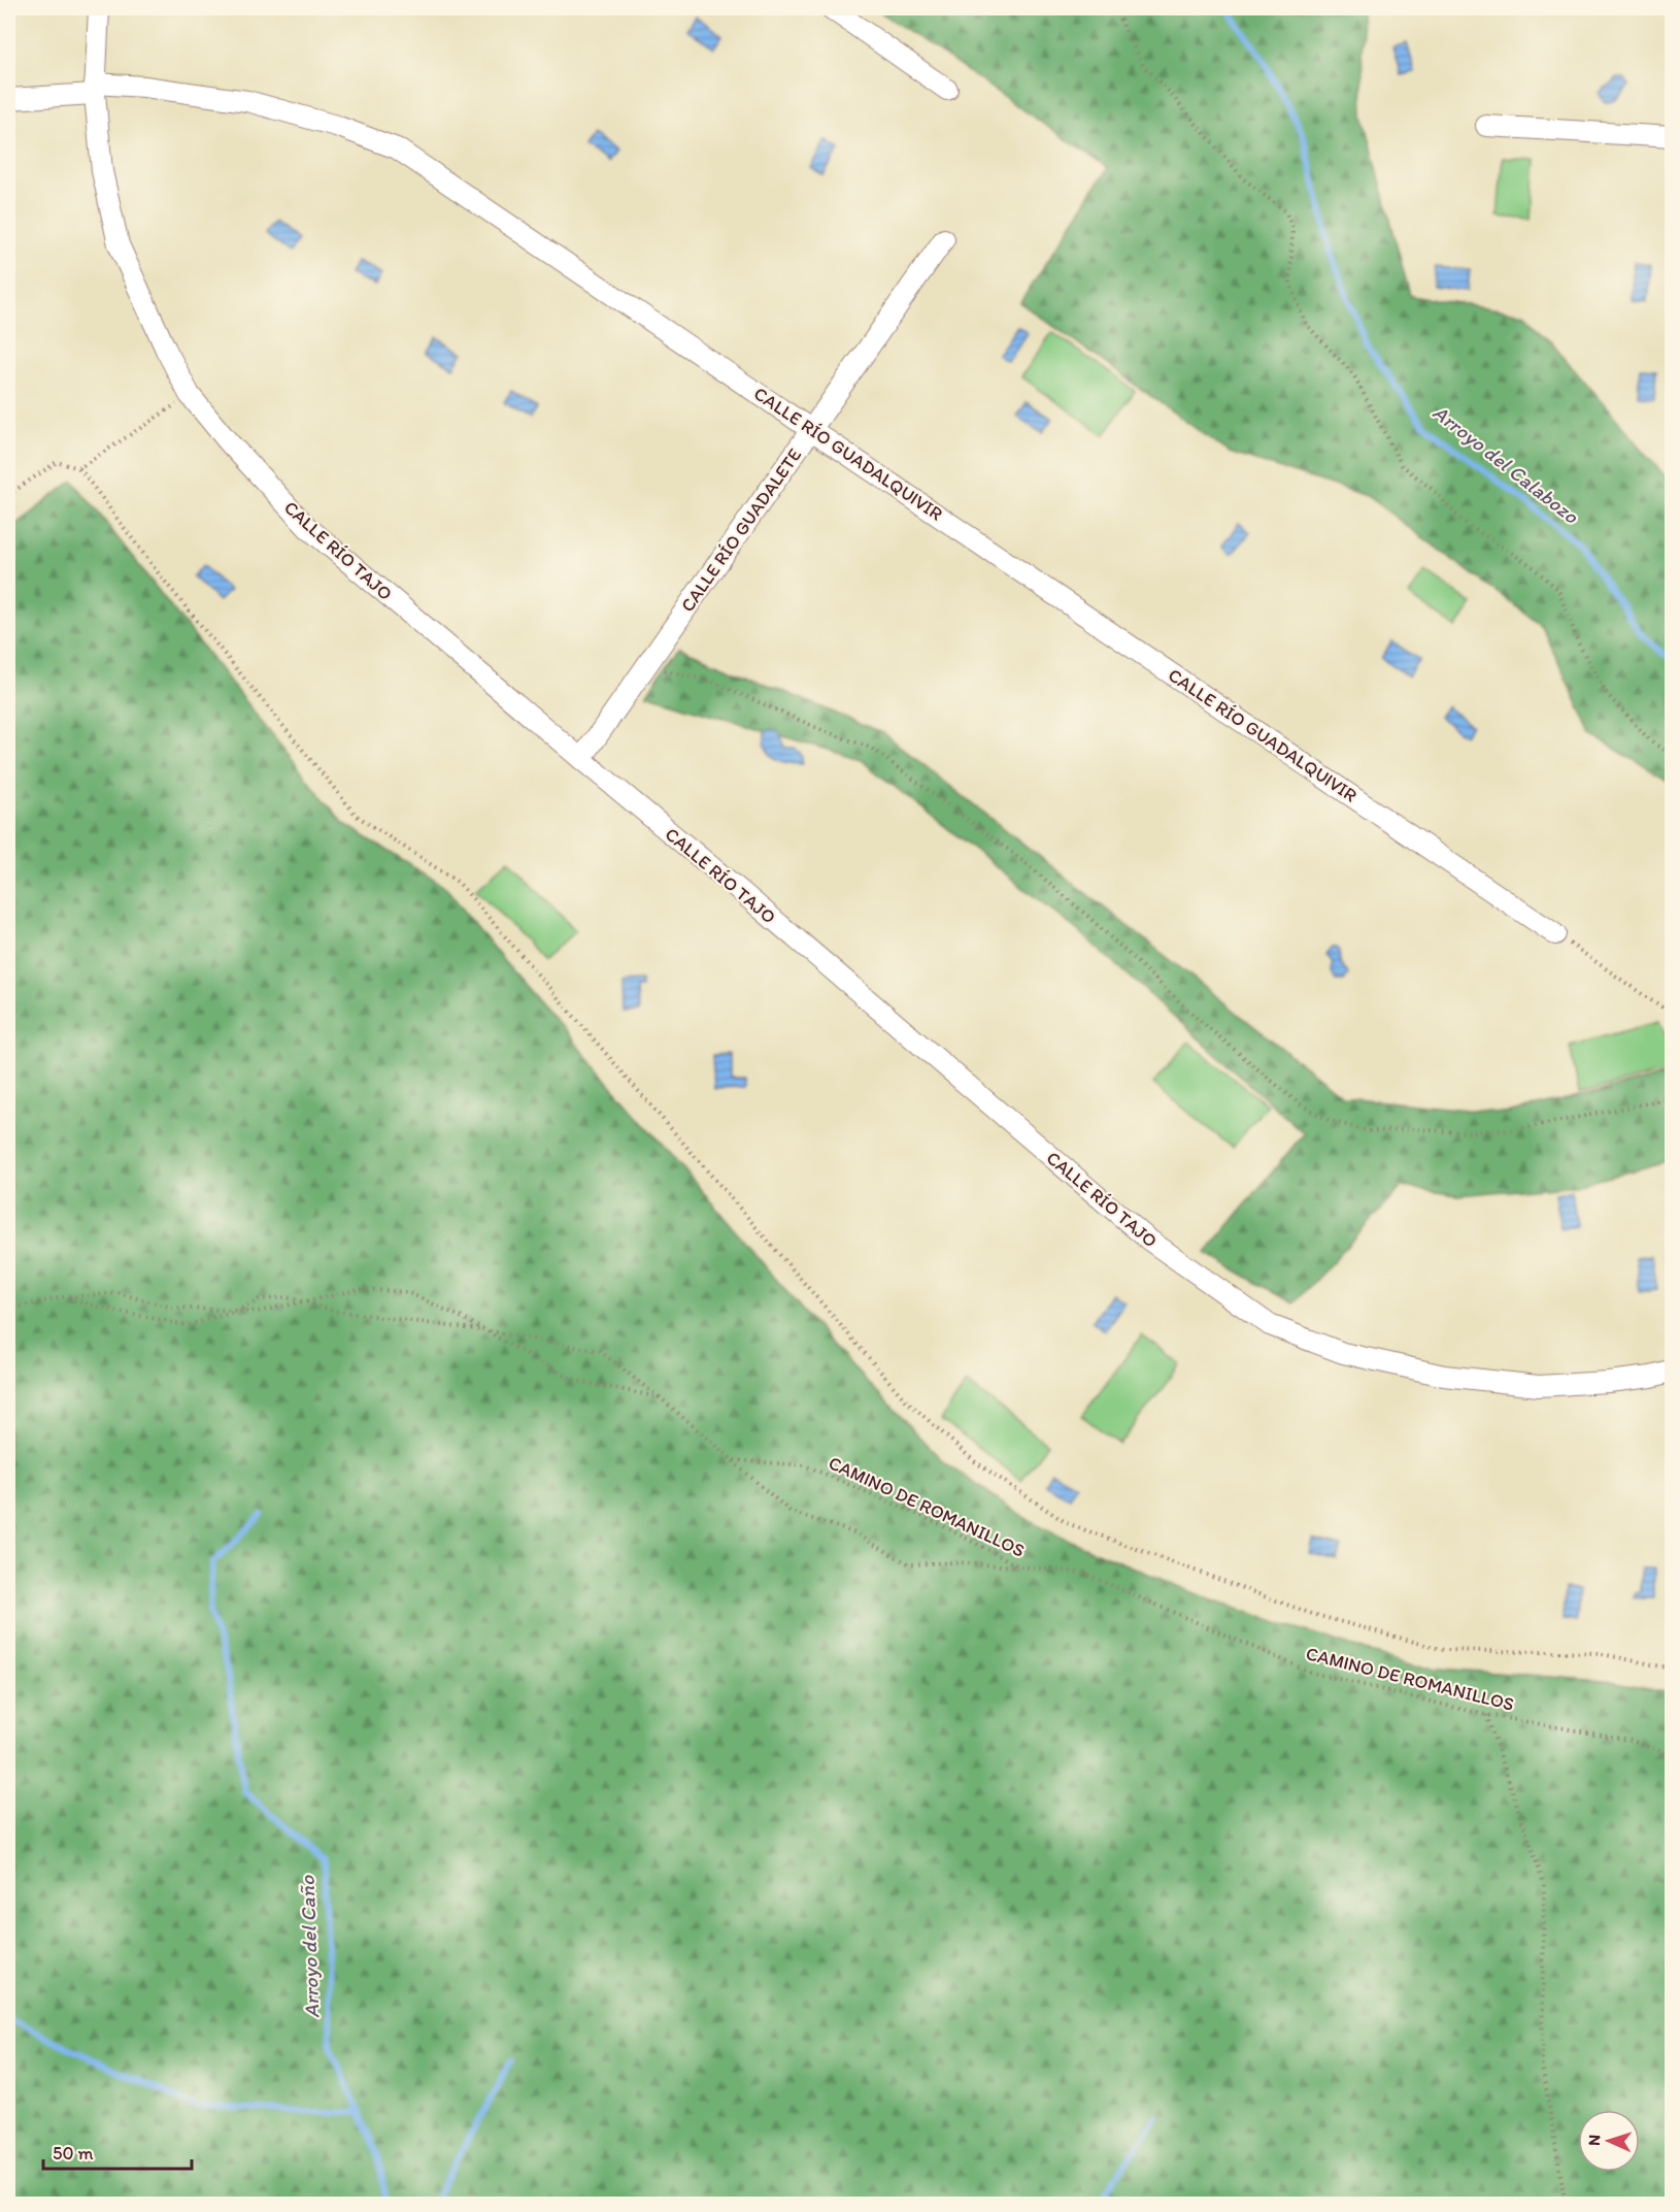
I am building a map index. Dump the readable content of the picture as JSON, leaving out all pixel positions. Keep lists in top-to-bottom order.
{
  "streets": {
    "street": ["CALLE RÍO GUADALQUIVIR", "CALLE RÍO GUADALETE", "CALLE RÍO TAJO"],
    "path": ["CAMINO DE ROMANILLOS"]
  },
  "crossings": [
    ["CALLE RÍO GUADALQUIVIR", "CALLE RÍO GUADALETE"],
    ["CALLE RÍO GUADALQUIVIR", "CALLE RÍO TAJO"],
    ["CALLE RÍO GUADALETE", "CALLE RÍO TAJO"]
  ],
  "water": ["Arroyo del Calabozo", "Arroyo del Caño"],
  "scale_bar": "50 m",
  "north": "left"
}
